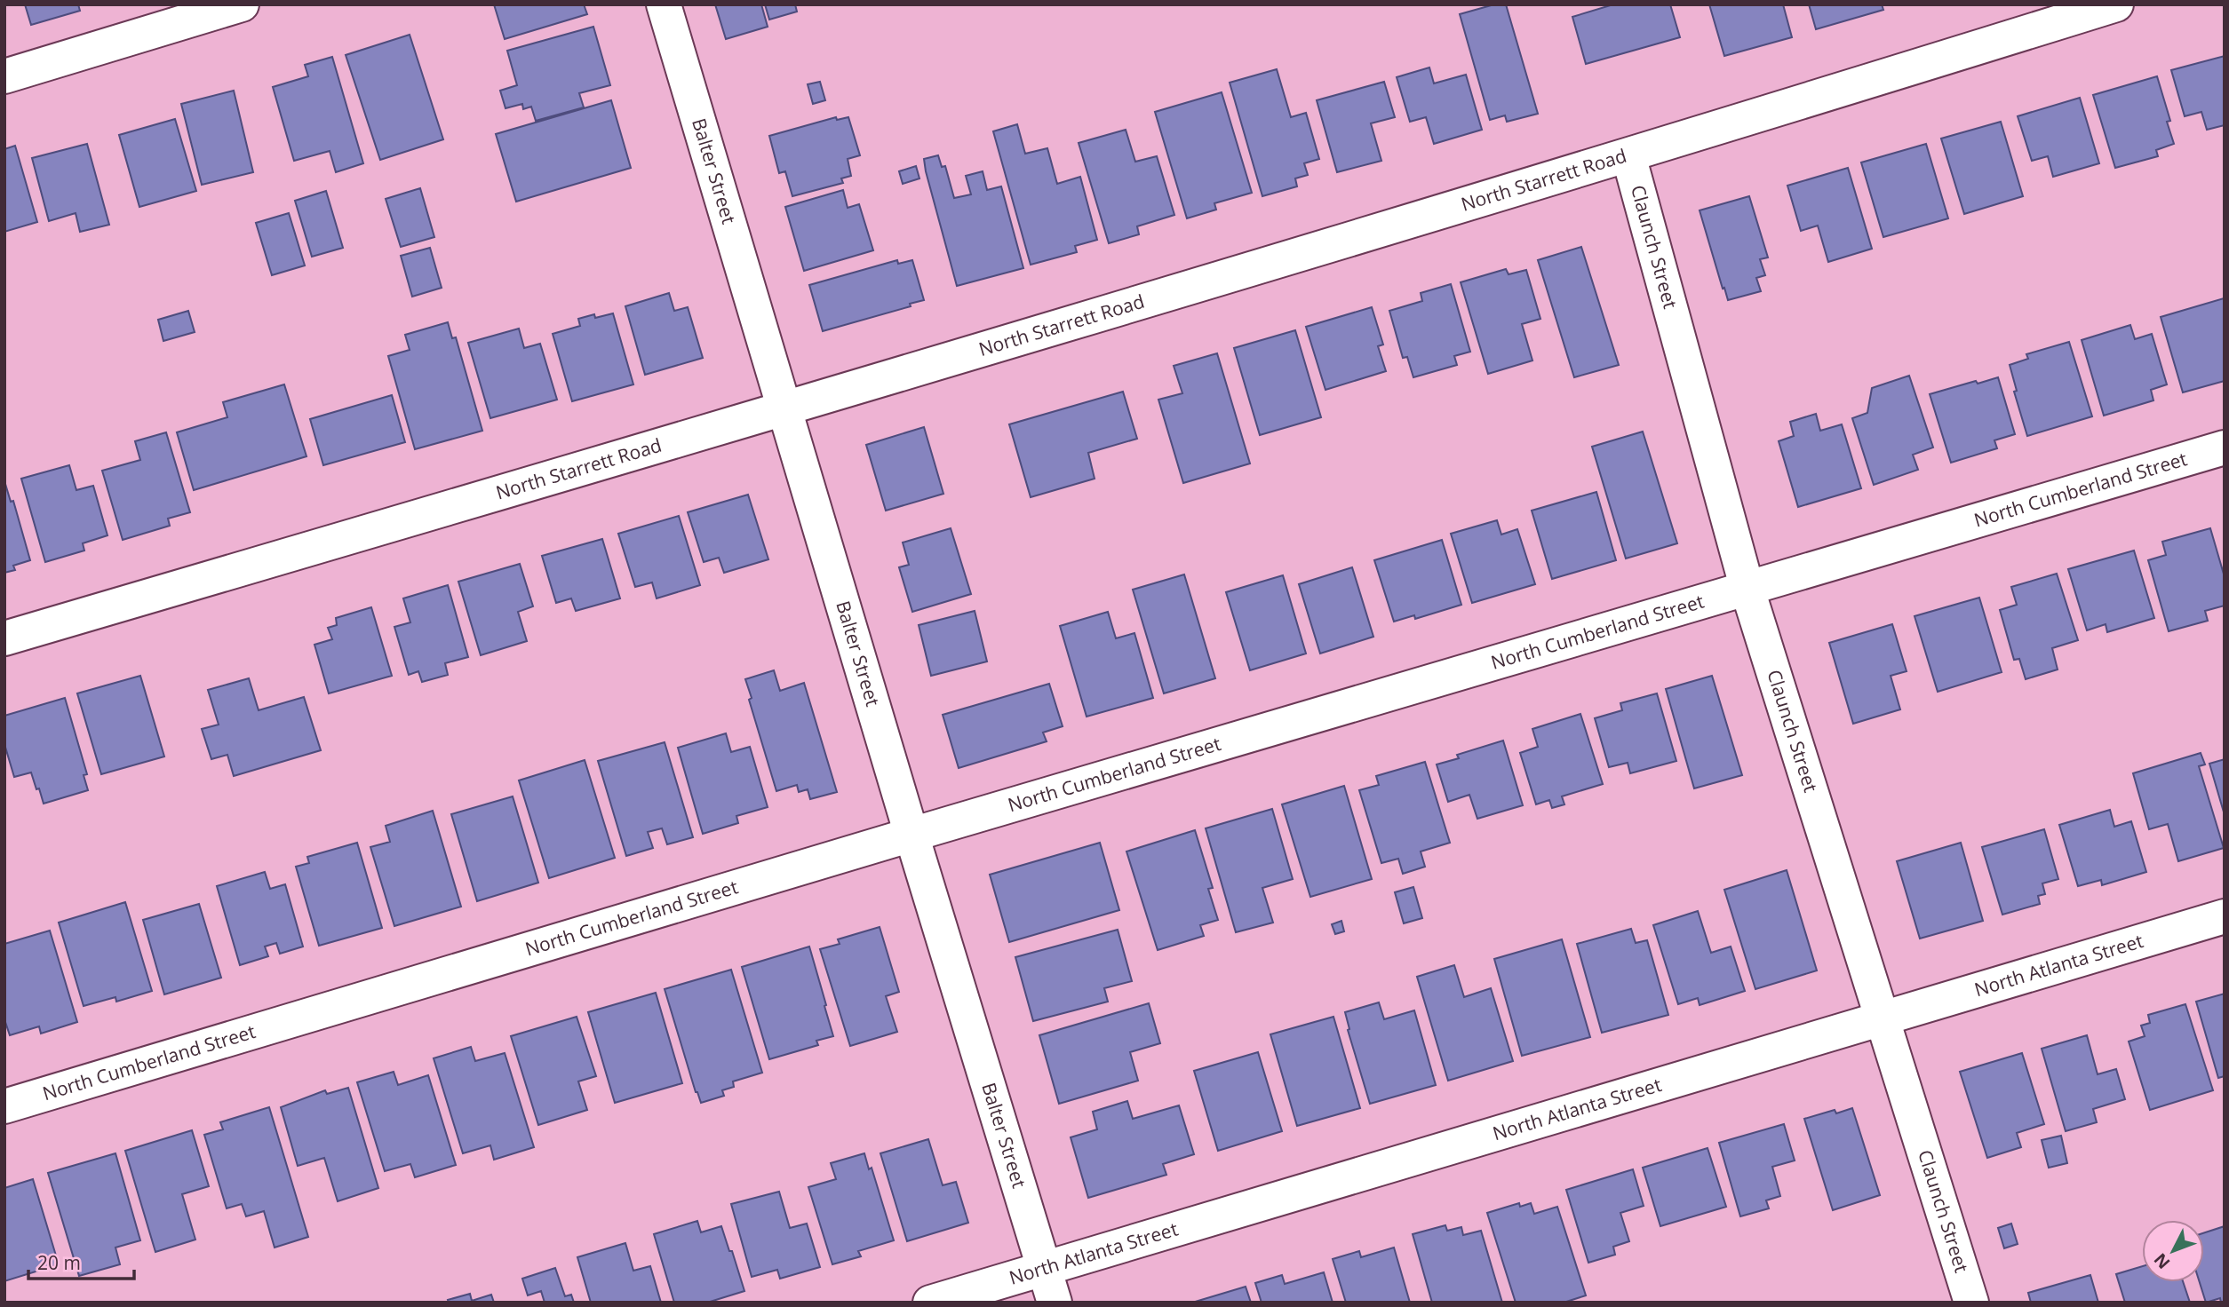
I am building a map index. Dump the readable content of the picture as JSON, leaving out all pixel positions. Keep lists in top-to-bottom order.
{
  "streets": {
    "street": [
      "Balter Street",
      "North Starrett Road",
      "Claunch Street",
      "North Cumberland Street",
      "North Atlanta Street"
    ]
  },
  "crossings": [
    ["Balter Street", "North Starrett Road"],
    ["Balter Street", "North Cumberland Street"],
    ["Balter Street", "North Atlanta Street"],
    ["North Starrett Road", "Claunch Street"],
    ["Claunch Street", "North Cumberland Street"],
    ["Claunch Street", "North Atlanta Street"]
  ],
  "scale_bar": "20 m",
  "north": "bottom left"
}
